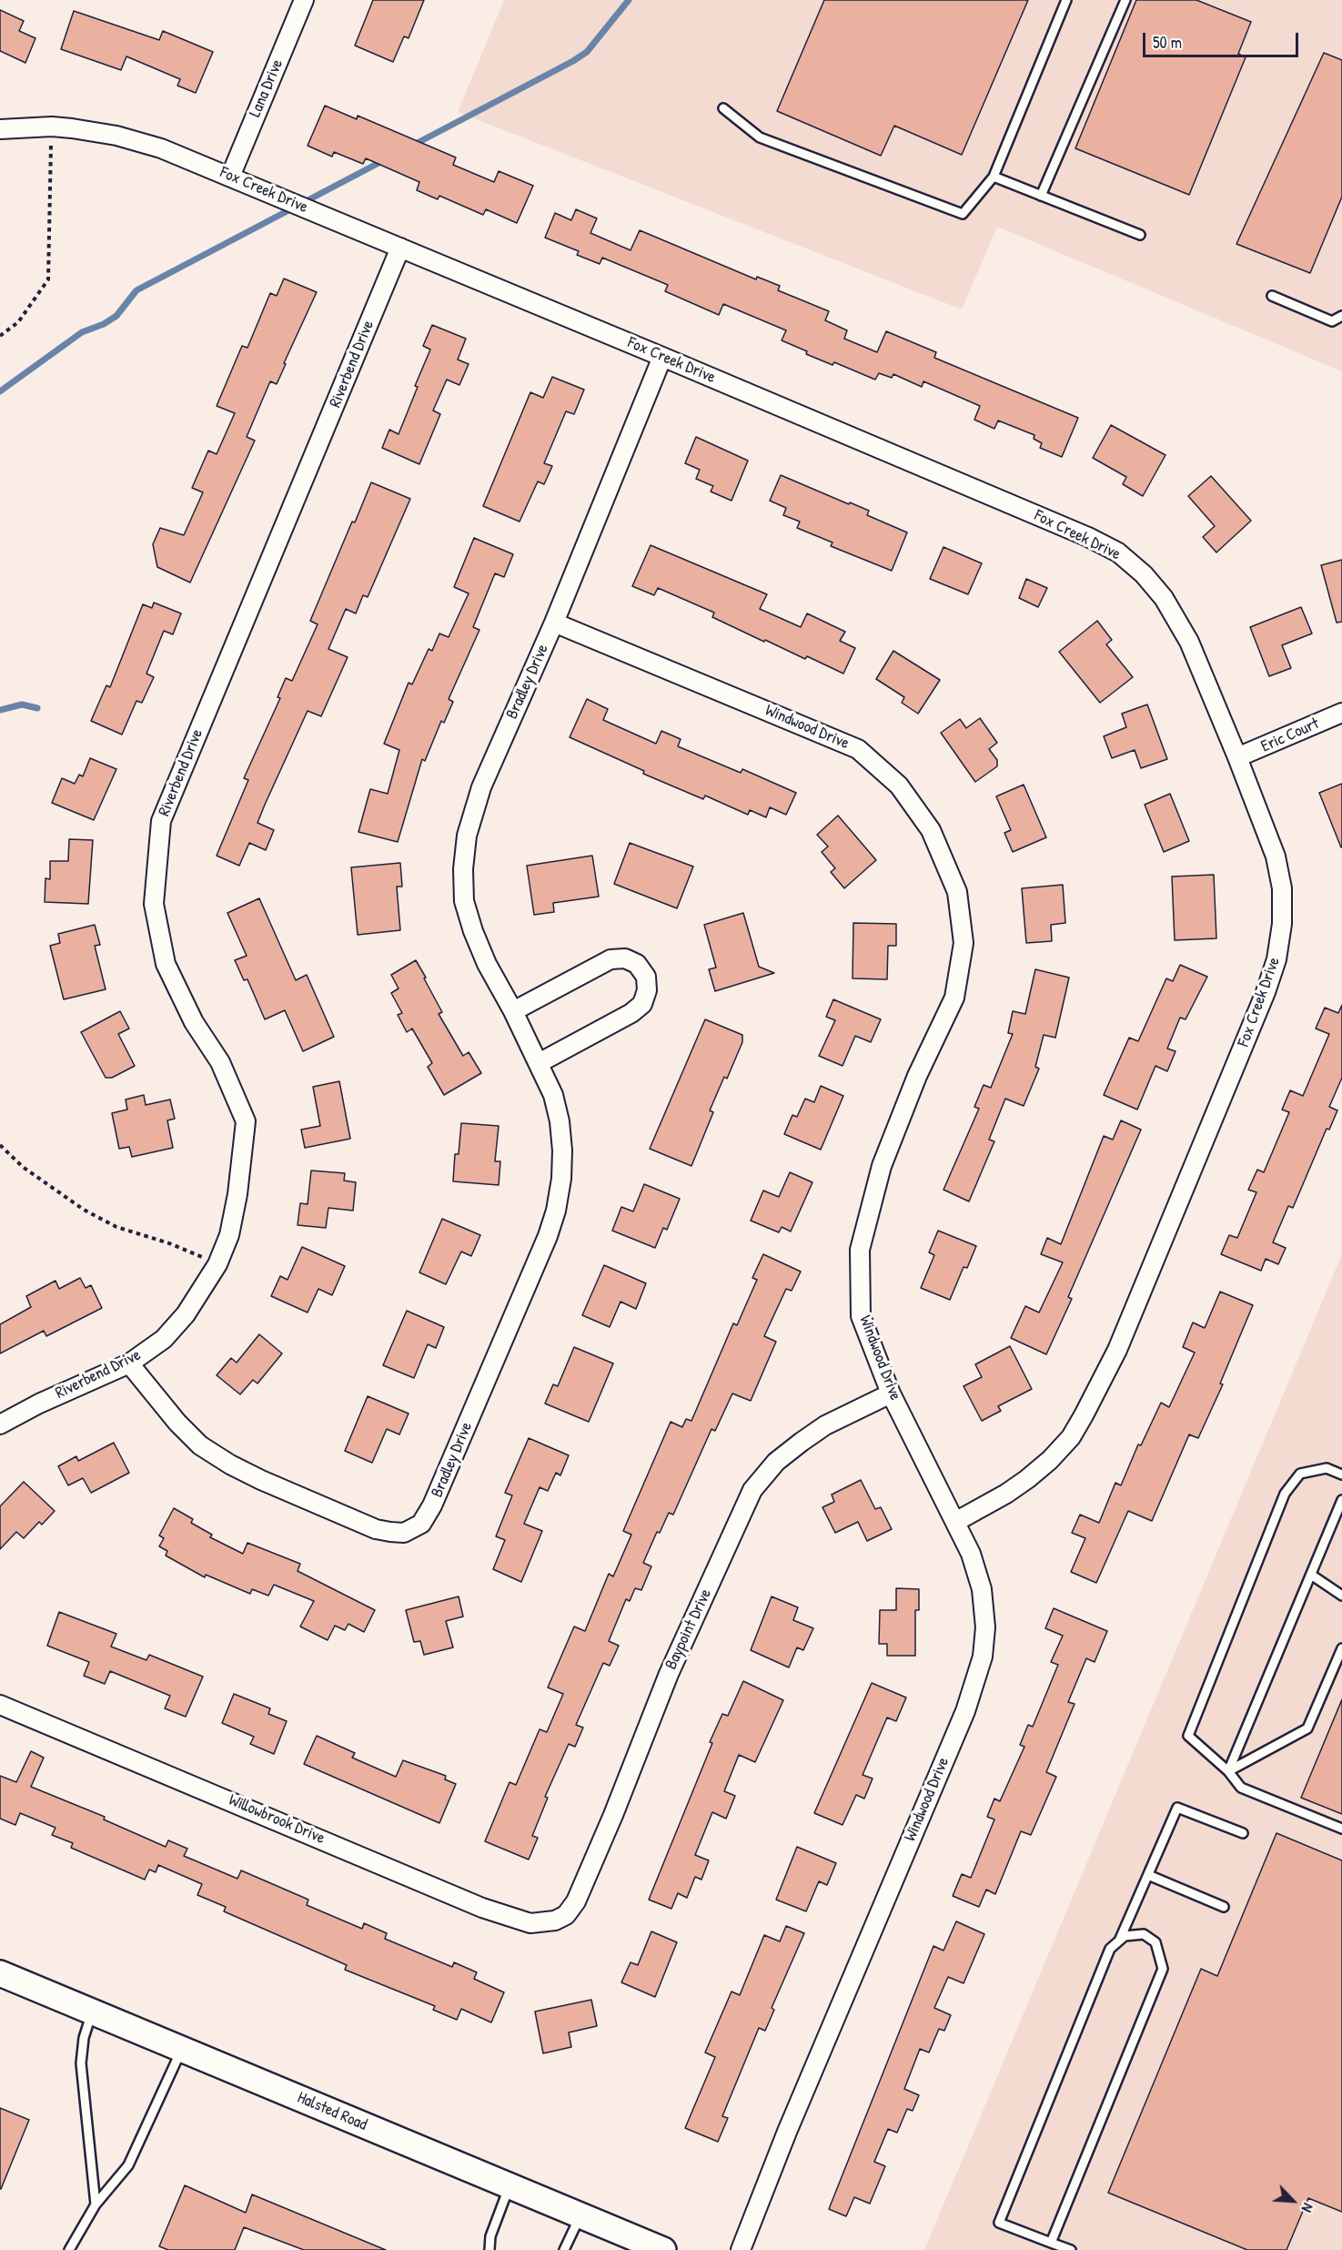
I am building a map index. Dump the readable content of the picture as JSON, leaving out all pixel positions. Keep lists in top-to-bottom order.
{
  "streets": {
    "street": [
      "Lana Drive",
      "Fox Creek Drive",
      "Riverbend Drive",
      "Bradley Drive",
      "Windwood Drive",
      "Eric Court",
      "Baypoint Drive",
      "Willowbrook Drive",
      "Halsted Road"
    ]
  },
  "crossings": [
    ["Lana Drive", "Fox Creek Drive"],
    ["Fox Creek Drive", "Riverbend Drive"],
    ["Fox Creek Drive", "Bradley Drive"],
    ["Fox Creek Drive", "Windwood Drive"],
    ["Fox Creek Drive", "Eric Court"],
    ["Riverbend Drive", "Bradley Drive"],
    ["Bradley Drive", "Windwood Drive"],
    ["Windwood Drive", "Baypoint Drive"],
    ["Baypoint Drive", "Willowbrook Drive"]
  ],
  "scale_bar": "50 m",
  "north": "bottom right"
}
